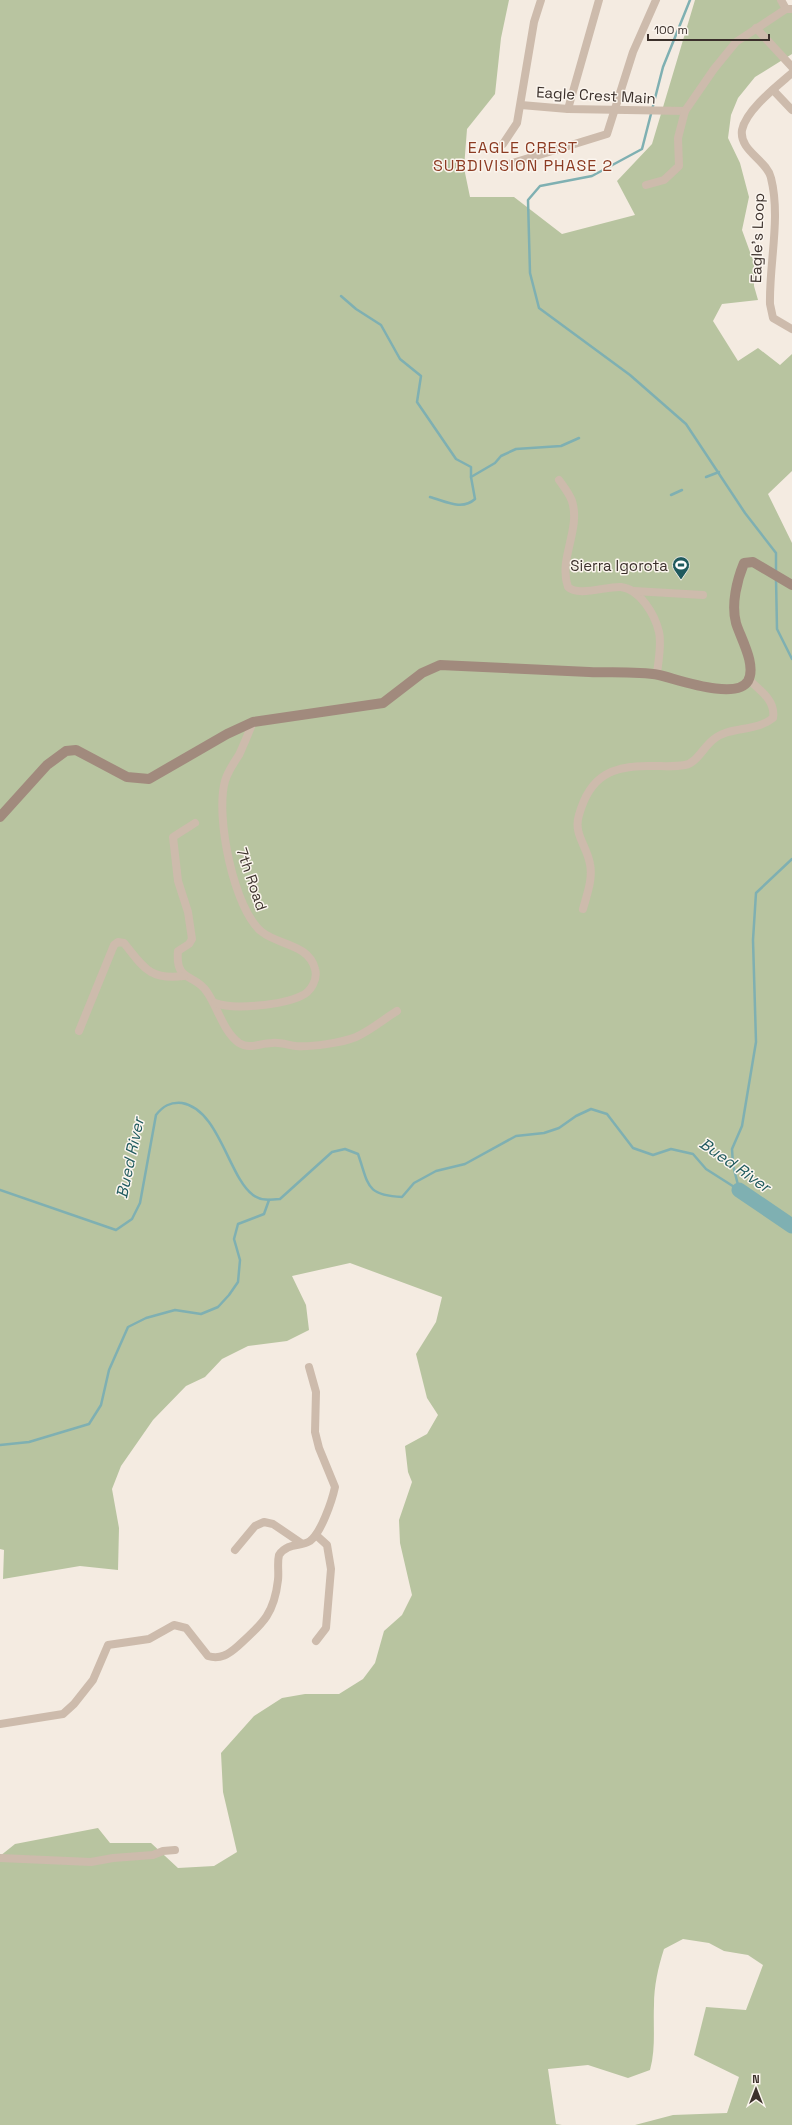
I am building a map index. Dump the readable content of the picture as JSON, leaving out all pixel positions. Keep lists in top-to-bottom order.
{
  "streets": {
    "street": ["Eagle Crest Main", "Eagle's Loop", "7th Road"]
  },
  "districts": ["EAGLE CREST SUBDIVISION PHASE 2"],
  "water": ["Bued River"],
  "places": {
    "sports": ["Sierra Igorota"]
  },
  "scale_bar": "100 m",
  "north": "top"
}
